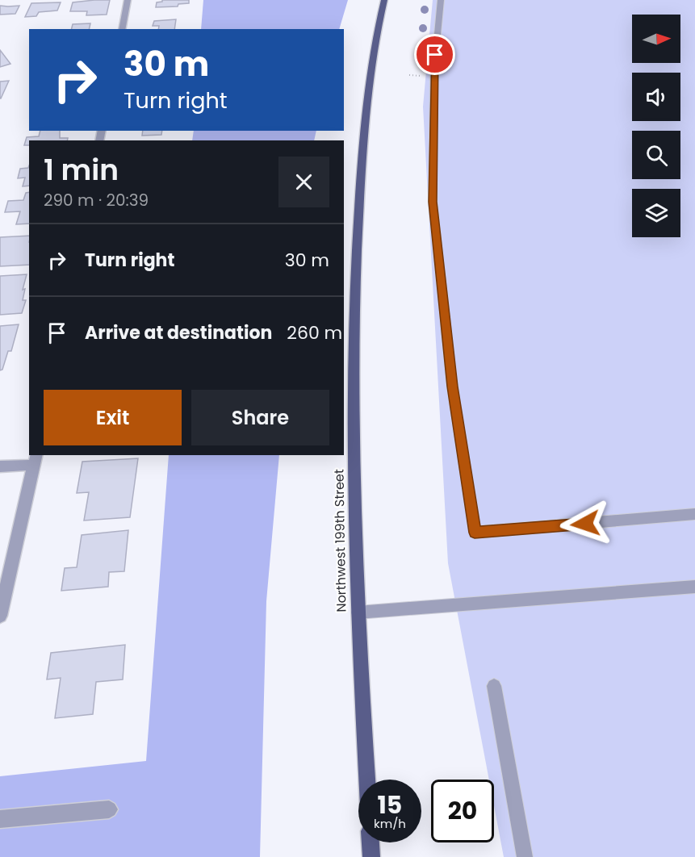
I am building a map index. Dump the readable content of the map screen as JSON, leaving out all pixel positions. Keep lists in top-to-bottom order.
{
  "streets": {
    "main road": ["Northwest 199th Street"]
  },
  "north": "right",
  "page": {
    "turn": ["30 m", "Turn right"],
    "heading": ["1 min", "290 m · 20:39"],
    "list": [
      {
        "name": "Turn right",
        "value": "30 m"
      },
      {
        "name": "Arrive at destination",
        "value": "260 m"
      }
    ],
    "buttons": ["Exit", "Share"],
    "speed": "15 km/h",
    "limit": "20"
  }
}
